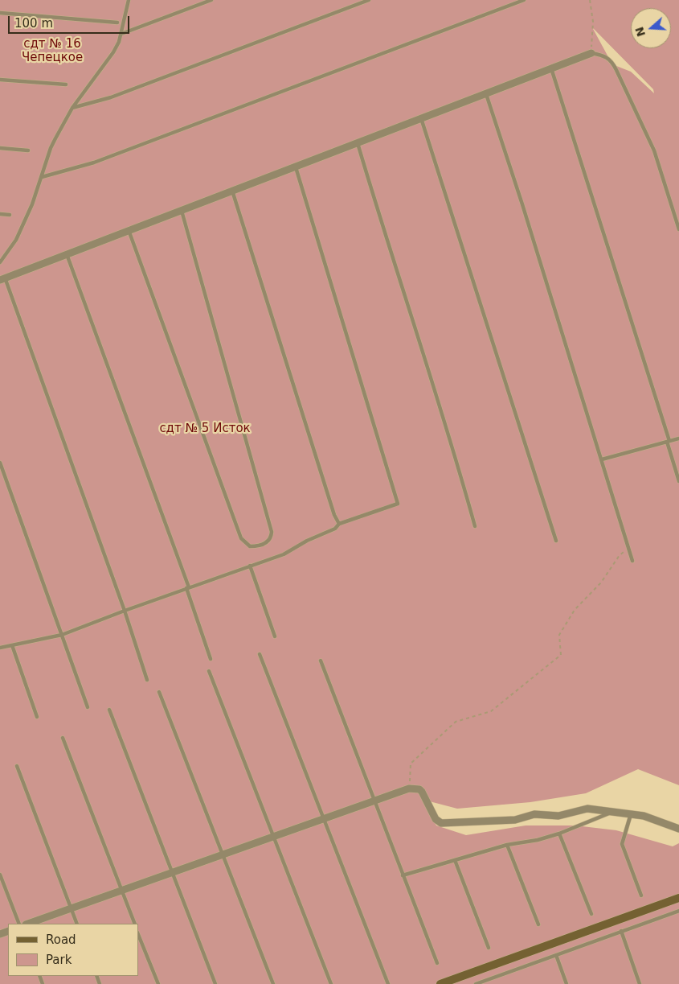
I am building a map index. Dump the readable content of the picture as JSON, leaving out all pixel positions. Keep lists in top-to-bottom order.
{
  "parks": ["сдт № 16 Чепецкое", "сдт № 5 Исток"],
  "legend": ["Road", "Park"],
  "scale_bar": "100 m",
  "north": "left"
}
